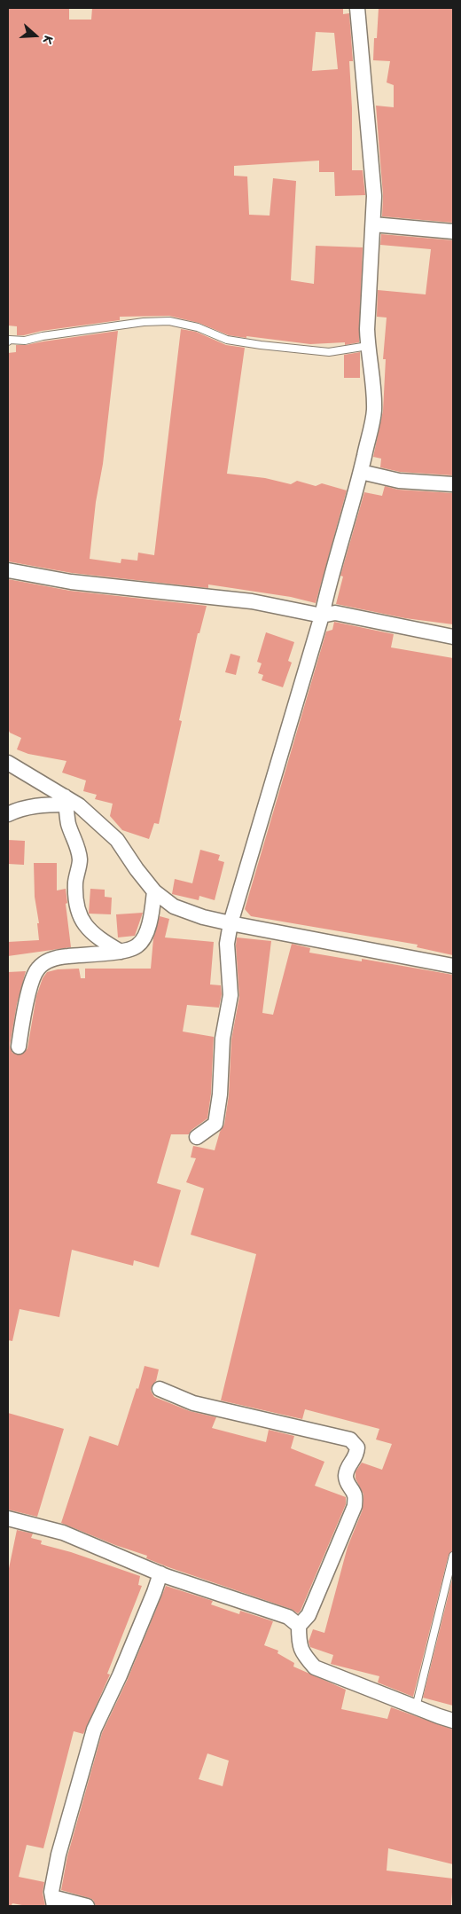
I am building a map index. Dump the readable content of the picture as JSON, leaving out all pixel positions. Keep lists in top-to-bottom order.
{
  "north": "right"
}
